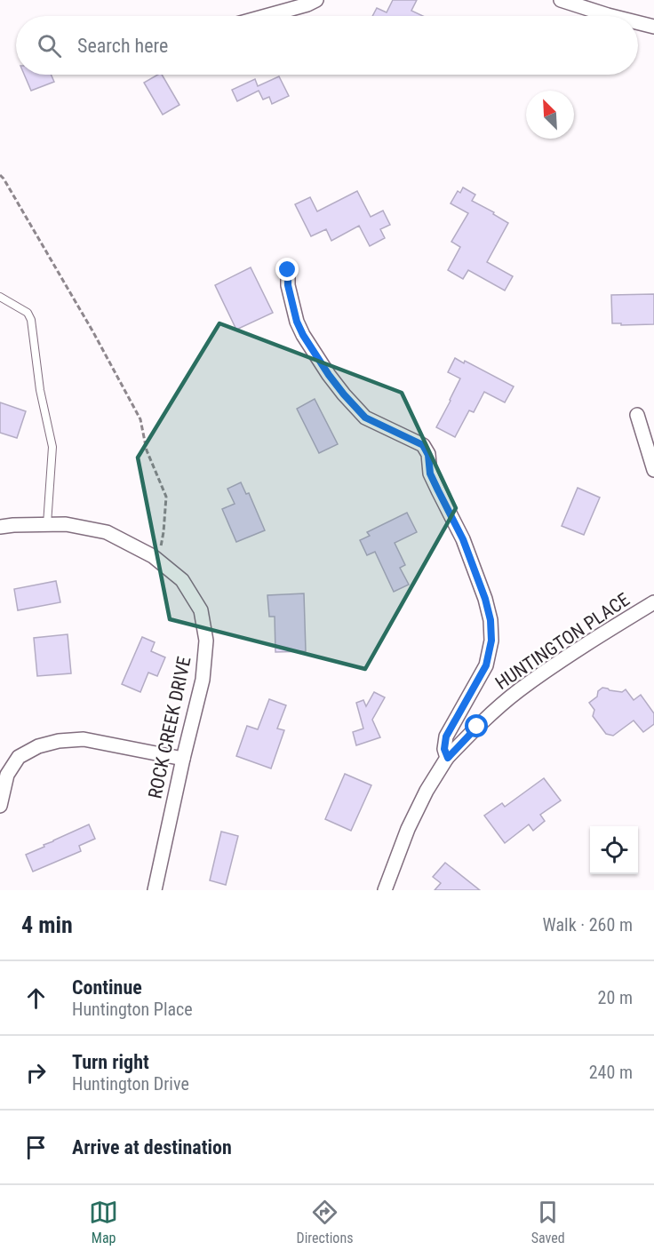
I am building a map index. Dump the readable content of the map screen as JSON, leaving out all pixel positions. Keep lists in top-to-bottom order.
{
  "streets": {
    "street": ["HUNTINGTON PLACE", "ROCK CREEK DRIVE"]
  },
  "north": "top left",
  "page": {
    "search": "Search here",
    "heading": ["4 min", "Walk · 260 m"],
    "list": [
      ["Continue", "Huntington Place", "20 m"],
      ["Turn right", "Huntington Drive", "240 m"],
      "Arrive at destination"
    ],
    "nav": ["Map", "Directions", "Saved"]
  }
}
